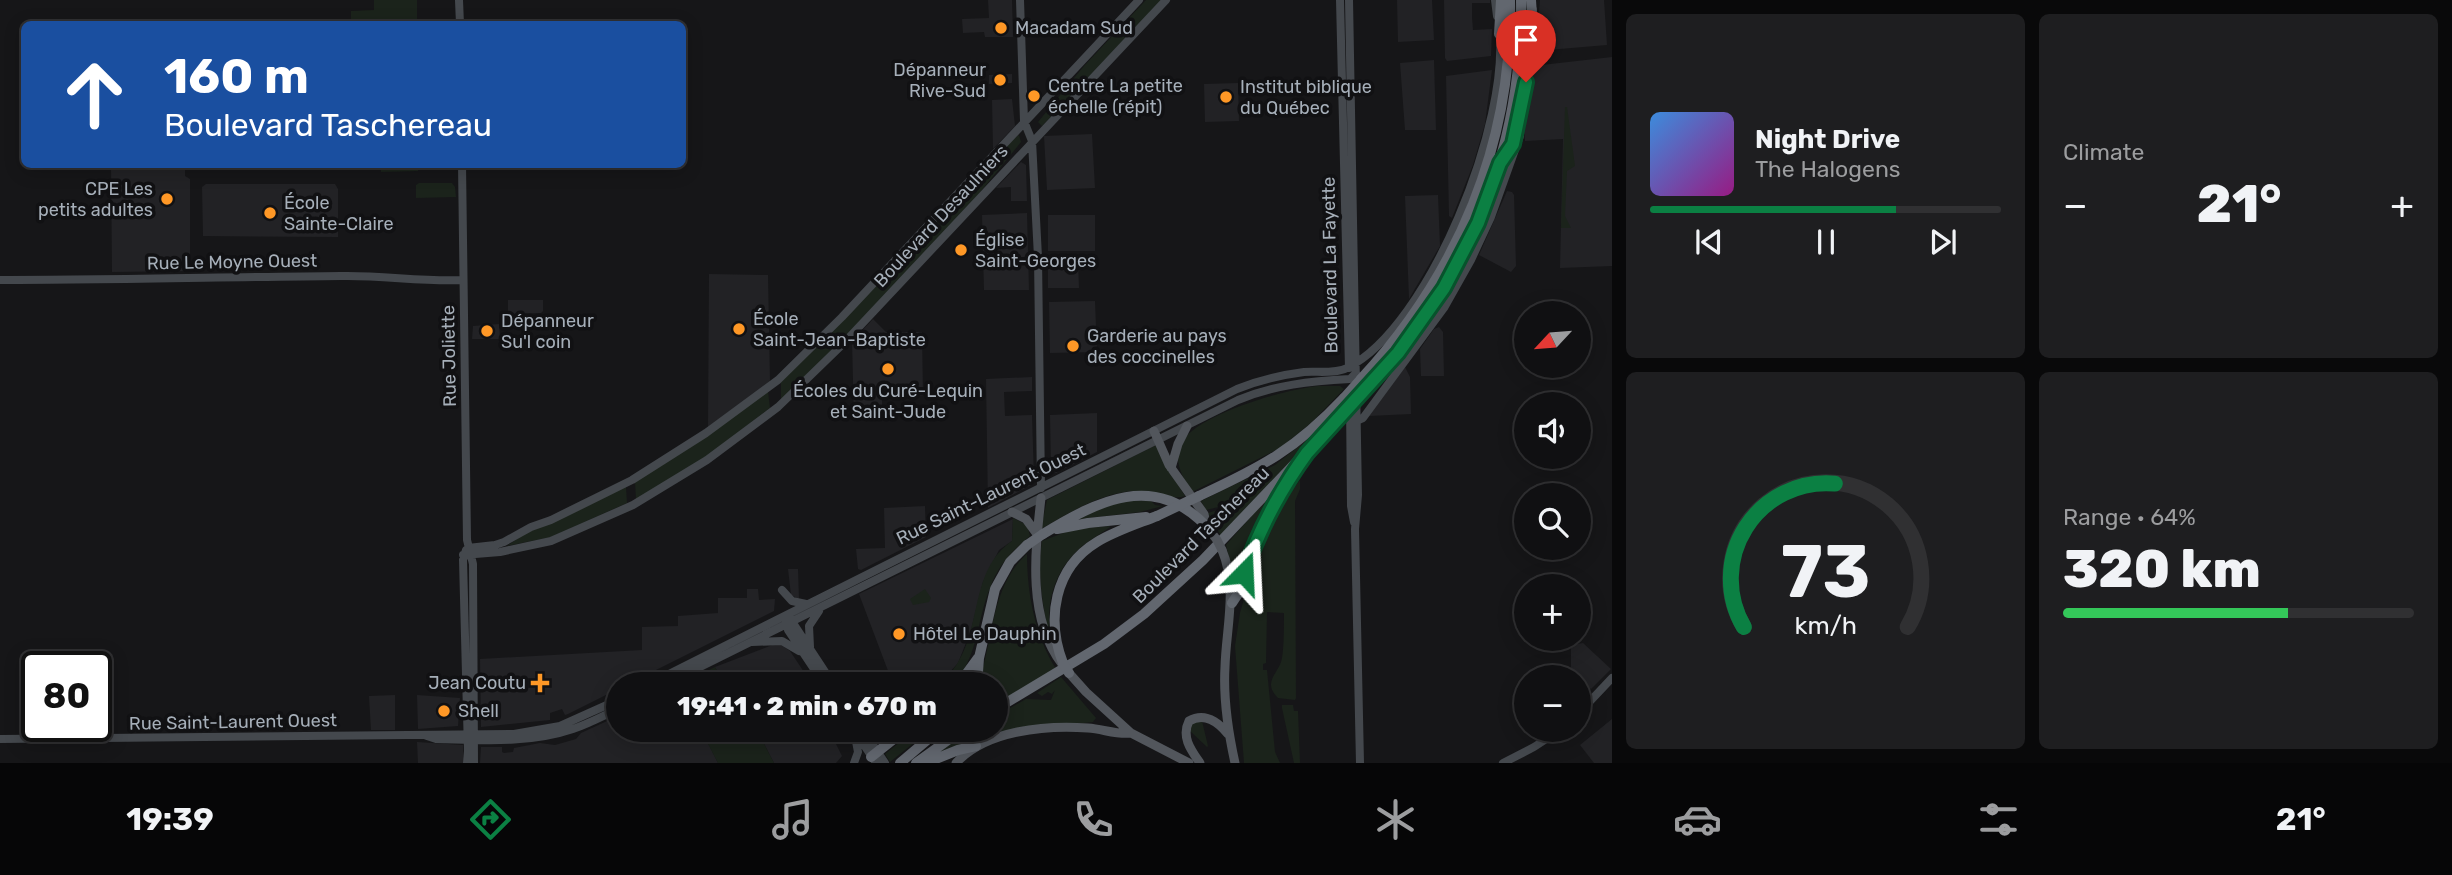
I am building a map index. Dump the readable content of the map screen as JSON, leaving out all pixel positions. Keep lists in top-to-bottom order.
{
  "streets": {
    "highway": ["Boulevard Taschereau"],
    "street": [
      "Boulevard Desaulniers",
      "Rue Le Moyne Ouest",
      "Boulevard La Fayette",
      "Rue Joliette",
      "Rue Saint-Laurent Ouest"
    ]
  },
  "crossings": [
    ["Boulevard Desaulniers", "Rue Joliette"],
    ["Rue Le Moyne Ouest", "Rue Joliette"],
    ["Boulevard La Fayette", "Rue Saint-Laurent Ouest"],
    ["Boulevard La Fayette", "Boulevard Taschereau"],
    ["Rue Joliette", "Rue Saint-Laurent Ouest"],
    ["Rue Saint-Laurent Ouest", "Boulevard Taschereau"]
  ],
  "places": {
    "other": [
      "Macadam Sud",
      "Dépanneur Rive-Sud",
      "Centre La petite échelle (répit)",
      "Institut biblique du Québec",
      "CPE Les petits adultes",
      "École Sainte-Claire",
      "Église Saint-Georges",
      "École Saint-Jean-Baptiste",
      "Dépanneur Su'l coin",
      "Garderie au pays des coccinelles",
      "Écoles du Curé-Lequin et Saint-Jude",
      "Hôtel Le Dauphin",
      "Shell"
    ],
    "health": ["Jean Coutu"]
  },
  "north": "bottom left",
  "page": {
    "tile": [
      "Climate",
      ["Range · 64%", "320 km"]
    ],
    "turn": ["160 m", "Boulevard Taschereau"],
    "song": ["Night Drive", "The Halogens"],
    "heat": ["−", "21°", "+"],
    "map_buttons": ["+", "−"],
    "limit": "80",
    "trip": "19:41 · 2 min · 670 m",
    "tabs": ["19:39", "21°"],
    "gauge": ["73", "km/h"]
  }
}
